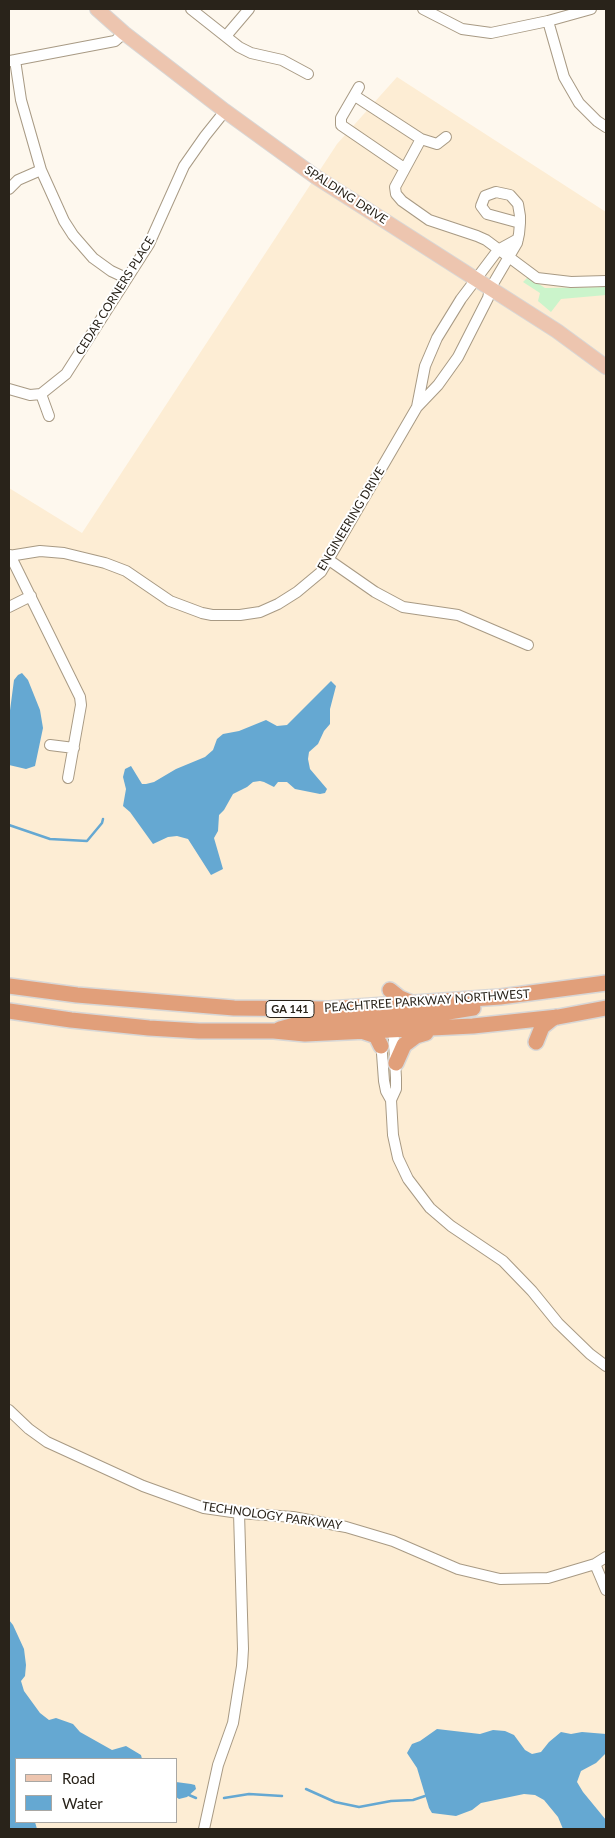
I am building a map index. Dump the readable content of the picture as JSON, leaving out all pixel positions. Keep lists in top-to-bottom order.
{
  "streets": {
    "highway": ["PEACHTREE PARKWAY NORTHWEST", "GA 141"],
    "main road": ["SPALDING DRIVE"],
    "street": ["CEDAR CORNERS PLACE", "ENGINEERING DRIVE", "TECHNOLOGY PARKWAY"]
  },
  "crossings": [
    ["SPALDING DRIVE", "CEDAR CORNERS PLACE"],
    ["SPALDING DRIVE", "ENGINEERING DRIVE"]
  ],
  "legend": ["Road", "Water"]
}
